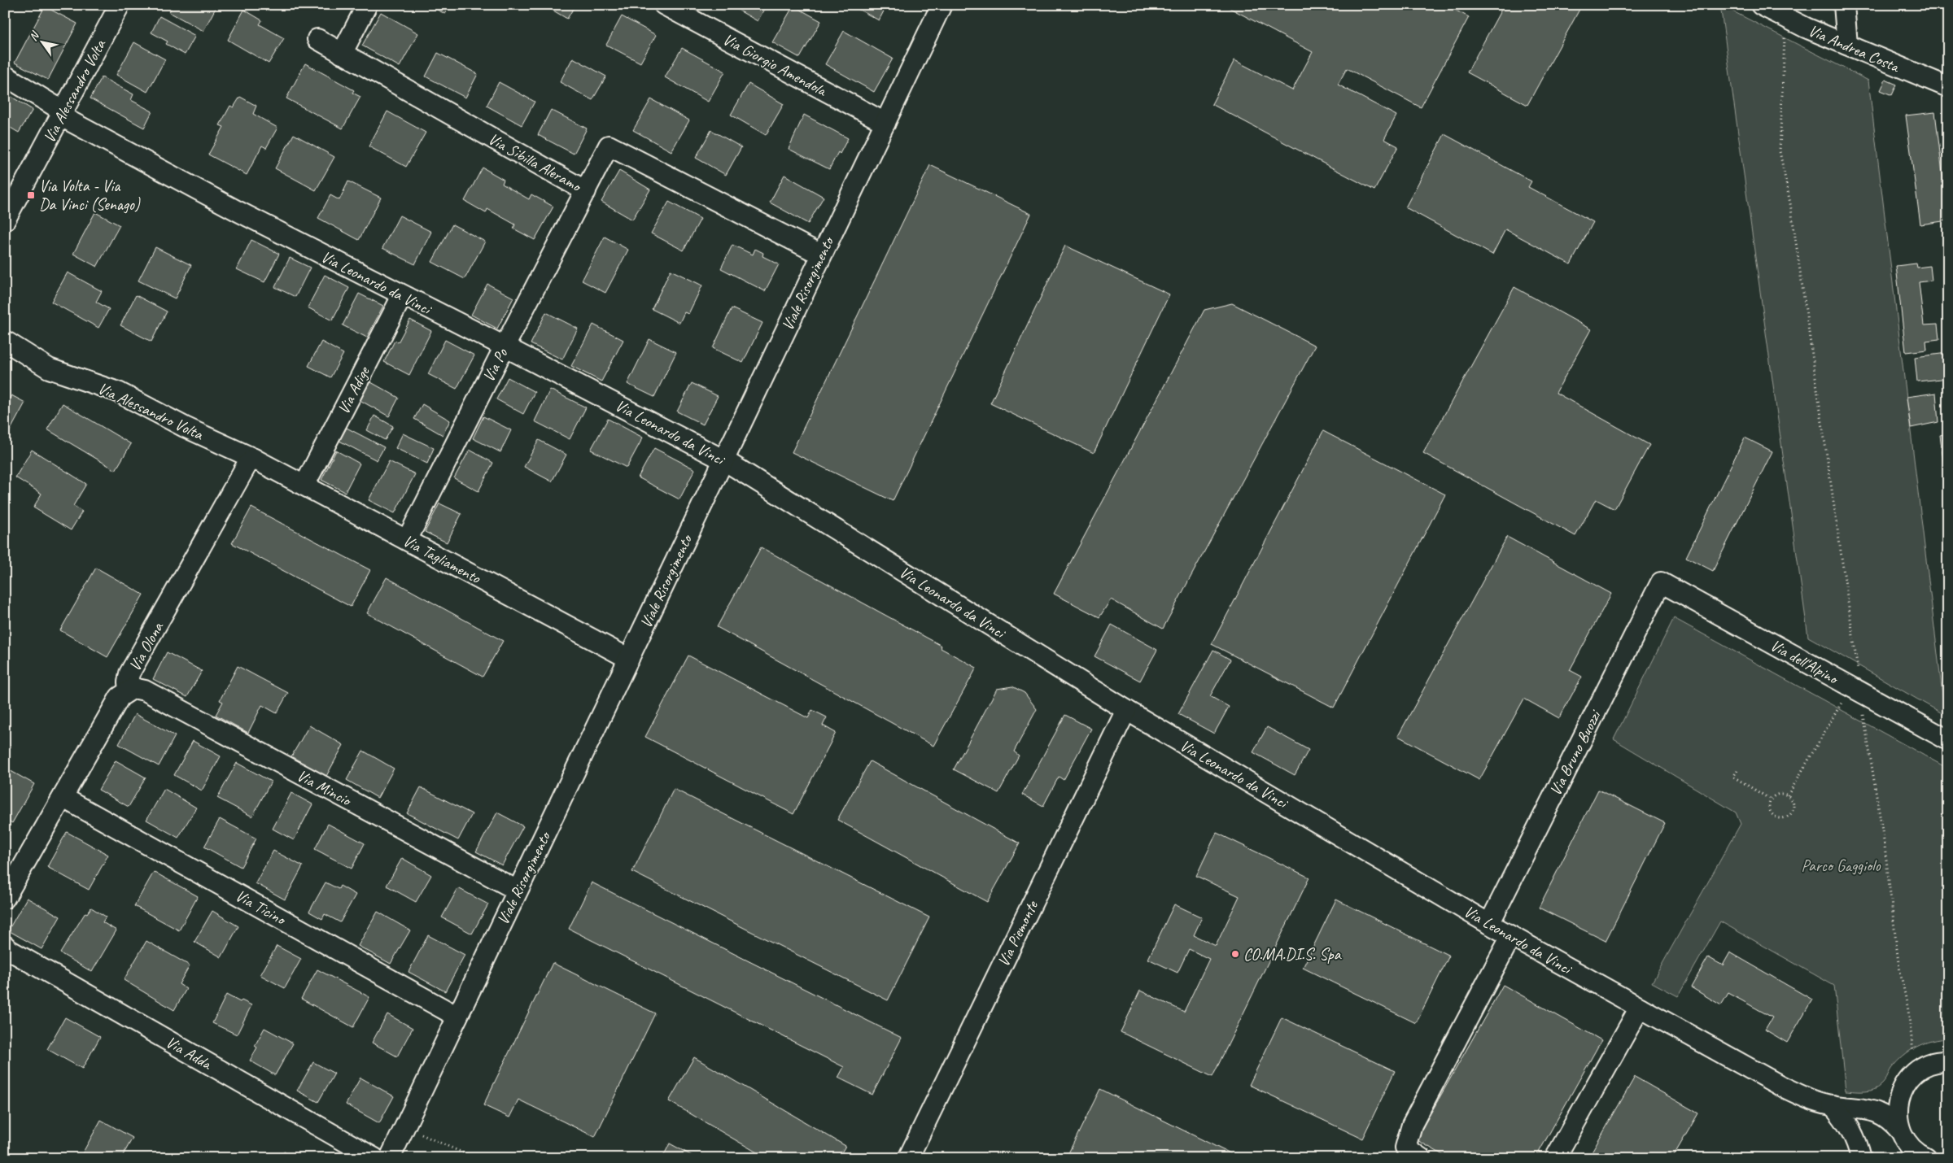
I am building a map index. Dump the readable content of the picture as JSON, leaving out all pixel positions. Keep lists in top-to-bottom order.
{
  "streets": {
    "street": [
      "Via Andrea Costa",
      "Via Giorgio Amendola",
      "Via Alessandro Volta",
      "Via Sibilla Aleramo",
      "Via Leonardo da Vinci",
      "Viale Risorgimento",
      "Via Po",
      "Via Adige",
      "Via Tagliamento",
      "Via Olona",
      "Via dell'Alpino",
      "Via Bruno Buozzi",
      "Via Mincio",
      "Via Ticino",
      "Via Piemonte",
      "Via Adda"
    ]
  },
  "crossings": [
    ["Via Giorgio Amendola", "Viale Risorgimento"],
    ["Via Alessandro Volta", "Via Leonardo da Vinci"],
    ["Via Alessandro Volta", "Via Tagliamento"],
    ["Via Alessandro Volta", "Via Olona"],
    ["Via Sibilla Aleramo", "Viale Risorgimento"],
    ["Via Sibilla Aleramo", "Via Po"],
    ["Via Leonardo da Vinci", "Viale Risorgimento"],
    ["Via Leonardo da Vinci", "Via Po"],
    ["Via Leonardo da Vinci", "Via Adige"],
    ["Via Leonardo da Vinci", "Via Bruno Buozzi"],
    ["Via Leonardo da Vinci", "Via Piemonte"],
    ["Viale Risorgimento", "Via Tagliamento"],
    ["Viale Risorgimento", "Via Mincio"],
    ["Viale Risorgimento", "Via Ticino"],
    ["Via Po", "Via Tagliamento"],
    ["Via Adige", "Via Tagliamento"],
    ["Via Tagliamento", "Via Olona"],
    ["Via Olona", "Via Mincio"],
    ["Via Olona", "Via Ticino"],
    ["Via dell'Alpino", "Via Bruno Buozzi"]
  ],
  "parks": ["Parco Gaggiolo"],
  "places": {
    "transit": ["Via Volta - Via Da Vinci (Senago)"],
    "other": ["CO.MA.DI.S. Spa"]
  },
  "north": "top left"
}
